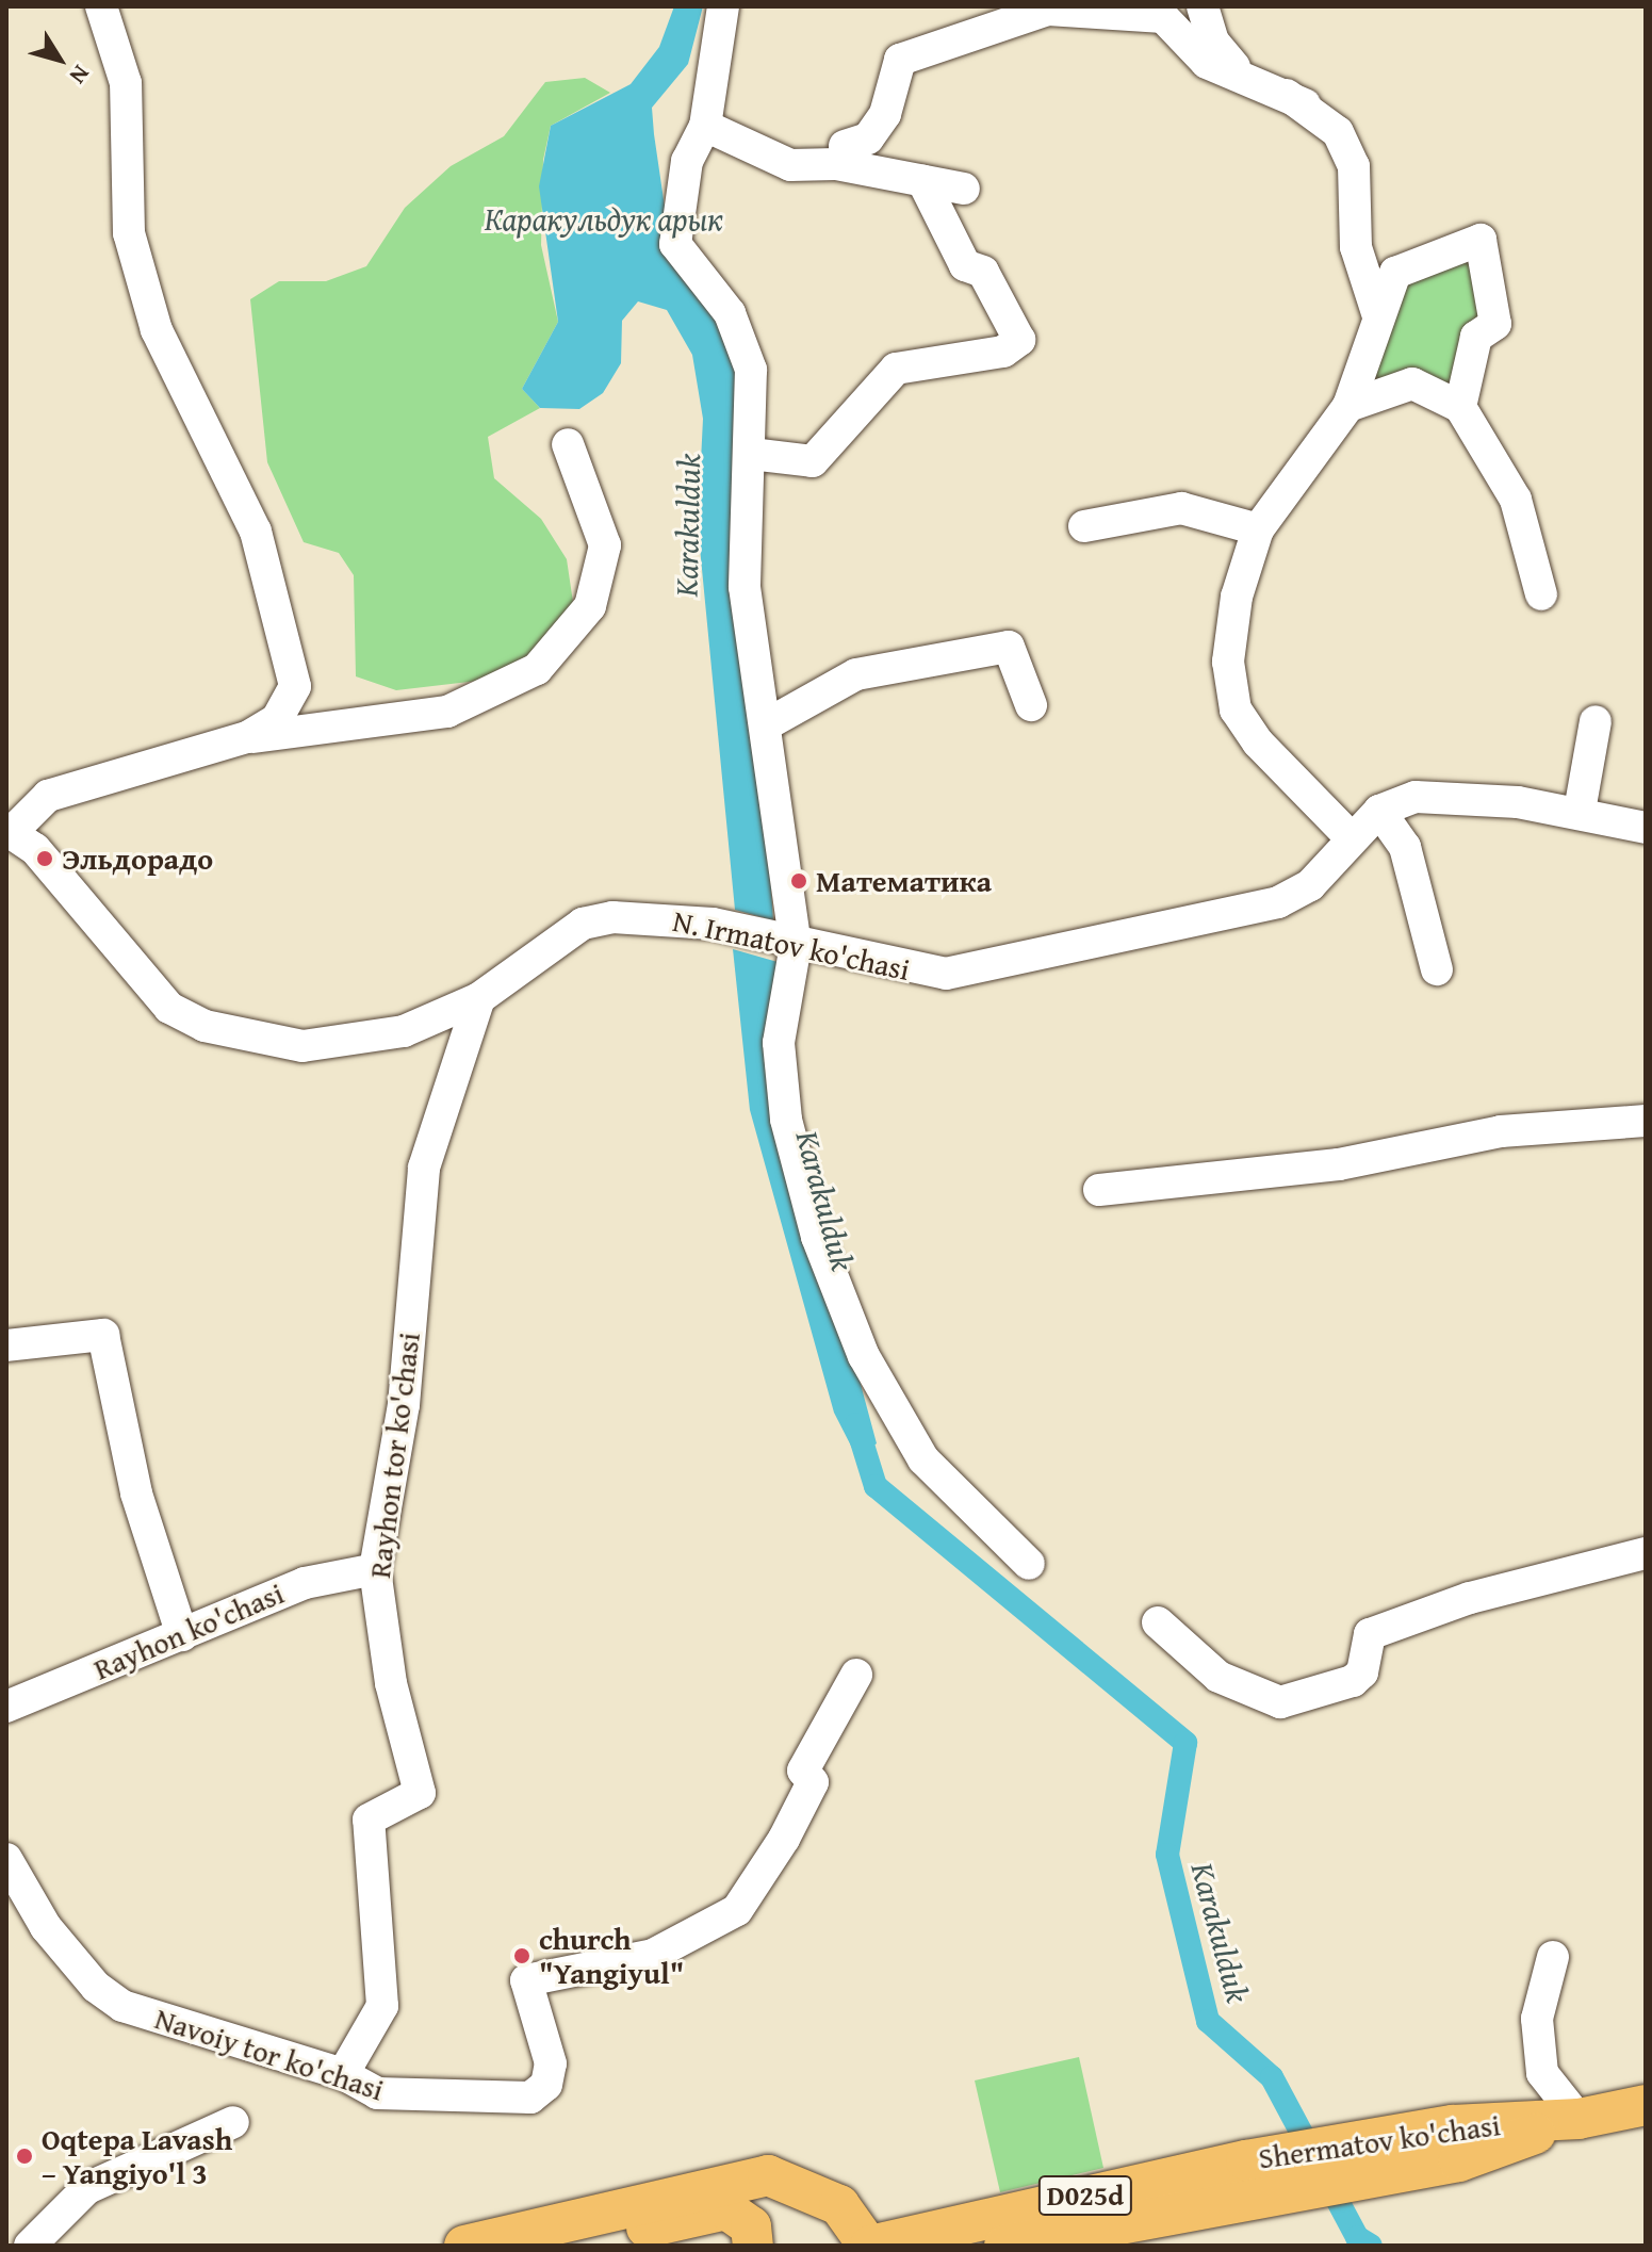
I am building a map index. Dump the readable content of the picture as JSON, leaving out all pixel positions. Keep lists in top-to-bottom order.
{
  "streets": {
    "main road": ["Shermatov ko'chasi", "D025d"],
    "street": [
      "N. Irmatov ko'chasi",
      "Rayhon tor ko'chasi",
      "Rayhon ko'chasi",
      "Navoiy tor ko'chasi"
    ]
  },
  "crossings": [
    ["N. Irmatov ko'chasi", "Rayhon tor ko'chasi"],
    ["Rayhon tor ko'chasi", "Rayhon ko'chasi"],
    ["Rayhon tor ko'chasi", "Navoiy tor ko'chasi"],
    ["Shermatov ko'chasi", "D025d"]
  ],
  "water": ["Каракульдук арык", "Karakulduk"],
  "places": [
    "Эльдорадо",
    "Математика",
    "church \"Yangiyul\"",
    "Oqtepa Lavash – Yangiyo'l 3"
  ],
  "north": "bottom right"
}
